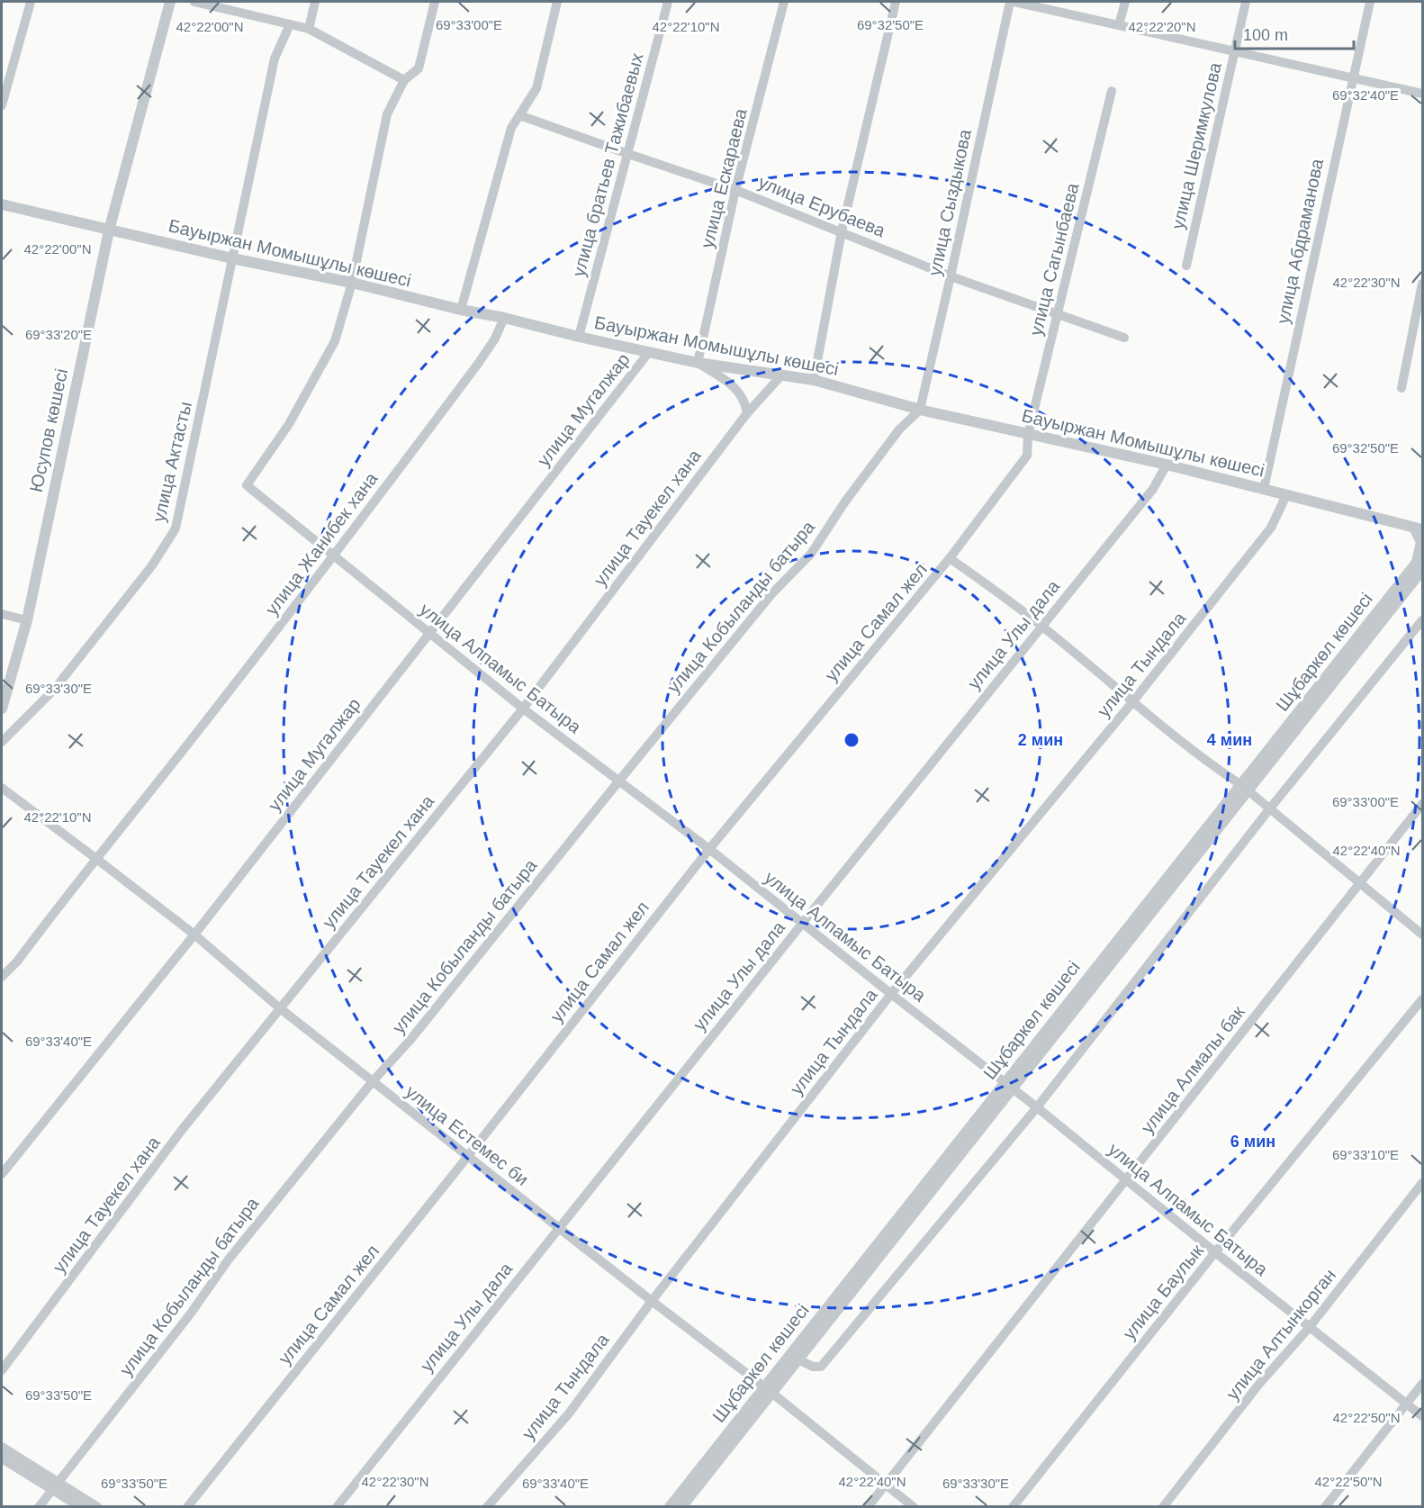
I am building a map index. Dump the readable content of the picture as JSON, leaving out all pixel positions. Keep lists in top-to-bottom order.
{
  "streets": {
    "street": [
      "улица Шеримкулова",
      "улица братьев Тажибаевых",
      "улица Ескараева",
      "улица Сыздыкова",
      "улица Ерубаева",
      "улица Абдраманова",
      "Бауыржан Момышұлы көшесі",
      "улица Сагынбаева",
      "улица Мугалжар",
      "Юсупов көшесі",
      "улица Актасты",
      "улица Тауекел хана",
      "улица Жанибек хана",
      "улица Кобыланды батыра",
      "улица Самал жел",
      "улица Улы дала",
      "Шұбаркөл көшесі",
      "улица Тындала",
      "улица Алпамыс Батыра",
      "улица Алмалы бак",
      "улица Естемес би",
      "улица Баулык",
      "улица Алтынкорган"
    ]
  },
  "crossings": [
    ["улица братьев Тажибаевых", "улица Ерубаева"],
    ["улица братьев Тажибаевых", "Бауыржан Момышұлы көшесі"],
    ["улица Ескараева", "улица Ерубаева"],
    ["улица Ескараева", "Бауыржан Момышұлы көшесі"],
    ["улица Сыздыкова", "улица Ерубаева"],
    ["улица Сыздыкова", "Бауыржан Момышұлы көшесі"],
    ["улица Сыздыкова", "улица Кобыланды батыра"],
    ["улица Ерубаева", "улица Сагынбаева"],
    ["улица Абдраманова", "Бауыржан Момышұлы көшесі"],
    ["Бауыржан Момышұлы көшесі", "улица Сагынбаева"],
    ["Бауыржан Момышұлы көшесі", "улица Мугалжар"],
    ["Бауыржан Момышұлы көшесі", "Юсупов көшесі"],
    ["Бауыржан Момышұлы көшесі", "улица Актасты"],
    ["Бауыржан Момышұлы көшесі", "улица Тауекел хана"],
    ["Бауыржан Момышұлы көшесі", "улица Жанибек хана"],
    ["Бауыржан Момышұлы көшесі", "улица Кобыланды батыра"],
    ["Бауыржан Момышұлы көшесі", "улица Самал жел"],
    ["Бауыржан Момышұлы көшесі", "улица Улы дала"],
    ["Бауыржан Момышұлы көшесі", "улица Тындала"],
    ["Бауыржан Момышұлы көшесі", "улица Алпамыс Батыра"],
    ["улица Сагынбаева", "улица Самал жел"],
    ["улица Мугалжар", "улица Алпамыс Батыра"],
    ["улица Мугалжар", "улица Естемес би"],
    ["улица Тауекел хана", "улица Алпамыс Батыра"],
    ["улица Тауекел хана", "улица Естемес би"],
    ["улица Жанибек хана", "улица Алпамыс Батыра"],
    ["улица Жанибек хана", "улица Естемес би"],
    ["улица Кобыланды батыра", "улица Алпамыс Батыра"],
    ["улица Кобыланды батыра", "улица Естемес би"],
    ["улица Самал жел", "улица Алпамыс Батыра"],
    ["улица Самал жел", "улица Естемес би"],
    ["улица Улы дала", "улица Алпамыс Батыра"],
    ["улица Улы дала", "улица Естемес би"],
    ["Шұбаркөл көшесі", "улица Алпамыс Батыра"],
    ["Шұбаркөл көшесі", "улица Естемес би"],
    ["улица Тындала", "улица Алпамыс Батыра"],
    ["улица Тындала", "улица Естемес би"],
    ["улица Алпамыс Батыра", "улица Алмалы бак"],
    ["улица Алпамыс Батыра", "улица Баулык"],
    ["улица Алпамыс Батыра", "улица Алтынкорган"],
    ["улица Алмалы бак", "улица Естемес би"]
  ],
  "scale_bar": "100 m",
  "coordinates": [
    "69°33'00\"E",
    "69°32'50\"E",
    "42°22'00\"N",
    "42°22'10\"N",
    "42°22'20\"N",
    "69°32'40\"E",
    "42°22'30\"N",
    "69°33'20\"E",
    "69°33'30\"E",
    "42°22'40\"N",
    "69°33'40\"E",
    "69°33'10\"E",
    "69°33'50\"E",
    "42°22'50\"N"
  ],
  "rings": ["2 мин", "4 мин", "6 мин"]
}
